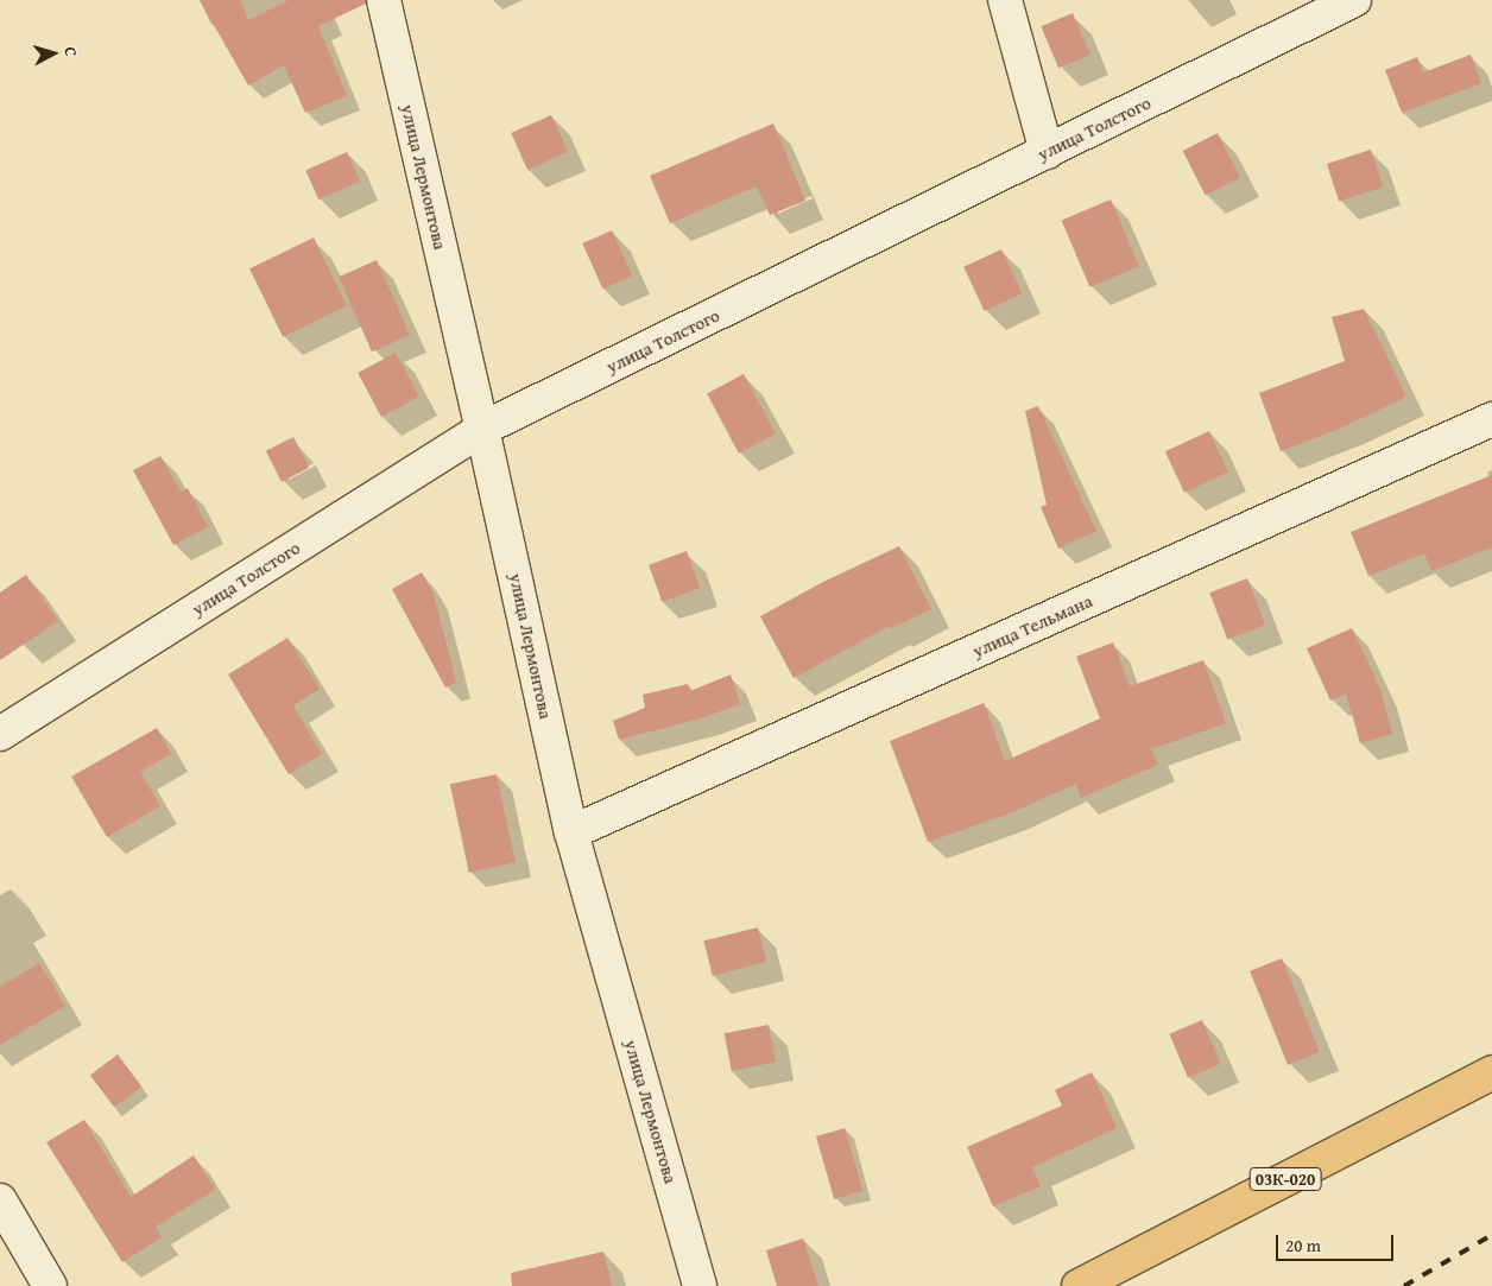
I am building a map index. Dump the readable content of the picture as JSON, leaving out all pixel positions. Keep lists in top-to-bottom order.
{
  "streets": {
    "main road": ["03К-020"],
    "street": ["улица Толстого", "улица Лермонтова", "улица Тельмана"]
  },
  "crossings": [
    ["улица Толстого", "улица Лермонтова"],
    ["улица Лермонтова", "улица Тельмана"]
  ],
  "scale_bar": "20 m",
  "north": "right"
}
